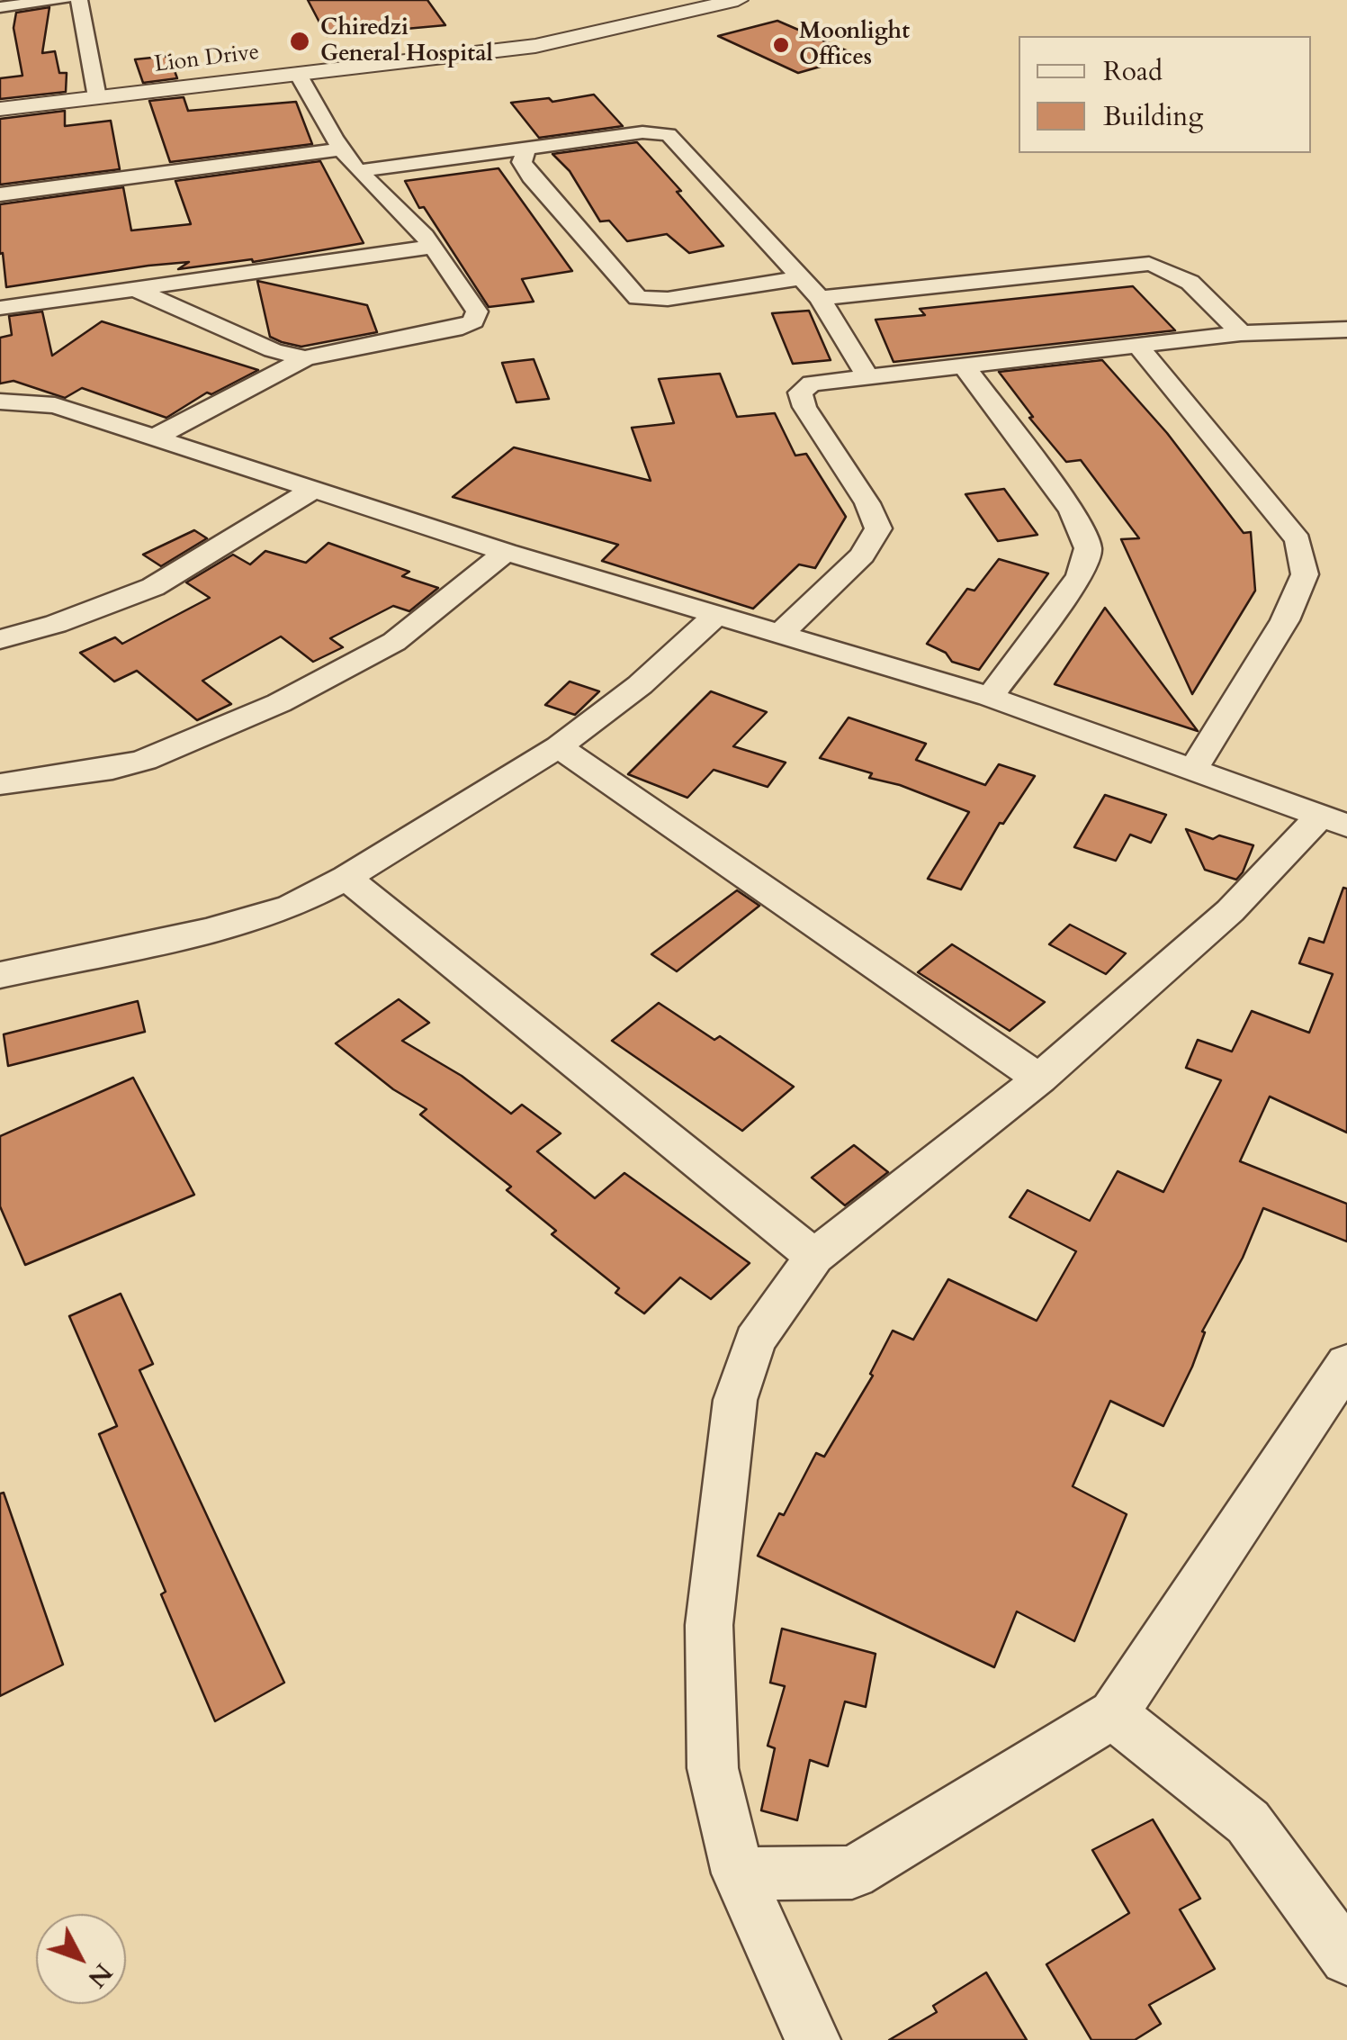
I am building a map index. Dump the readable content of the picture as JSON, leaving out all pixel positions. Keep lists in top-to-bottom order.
{
  "streets": {
    "street": ["Lion Drive"]
  },
  "places": ["Chiredzi General Hospital", "Moonlight Offices"],
  "legend": ["Road", "Building"],
  "north": "bottom right"
}
